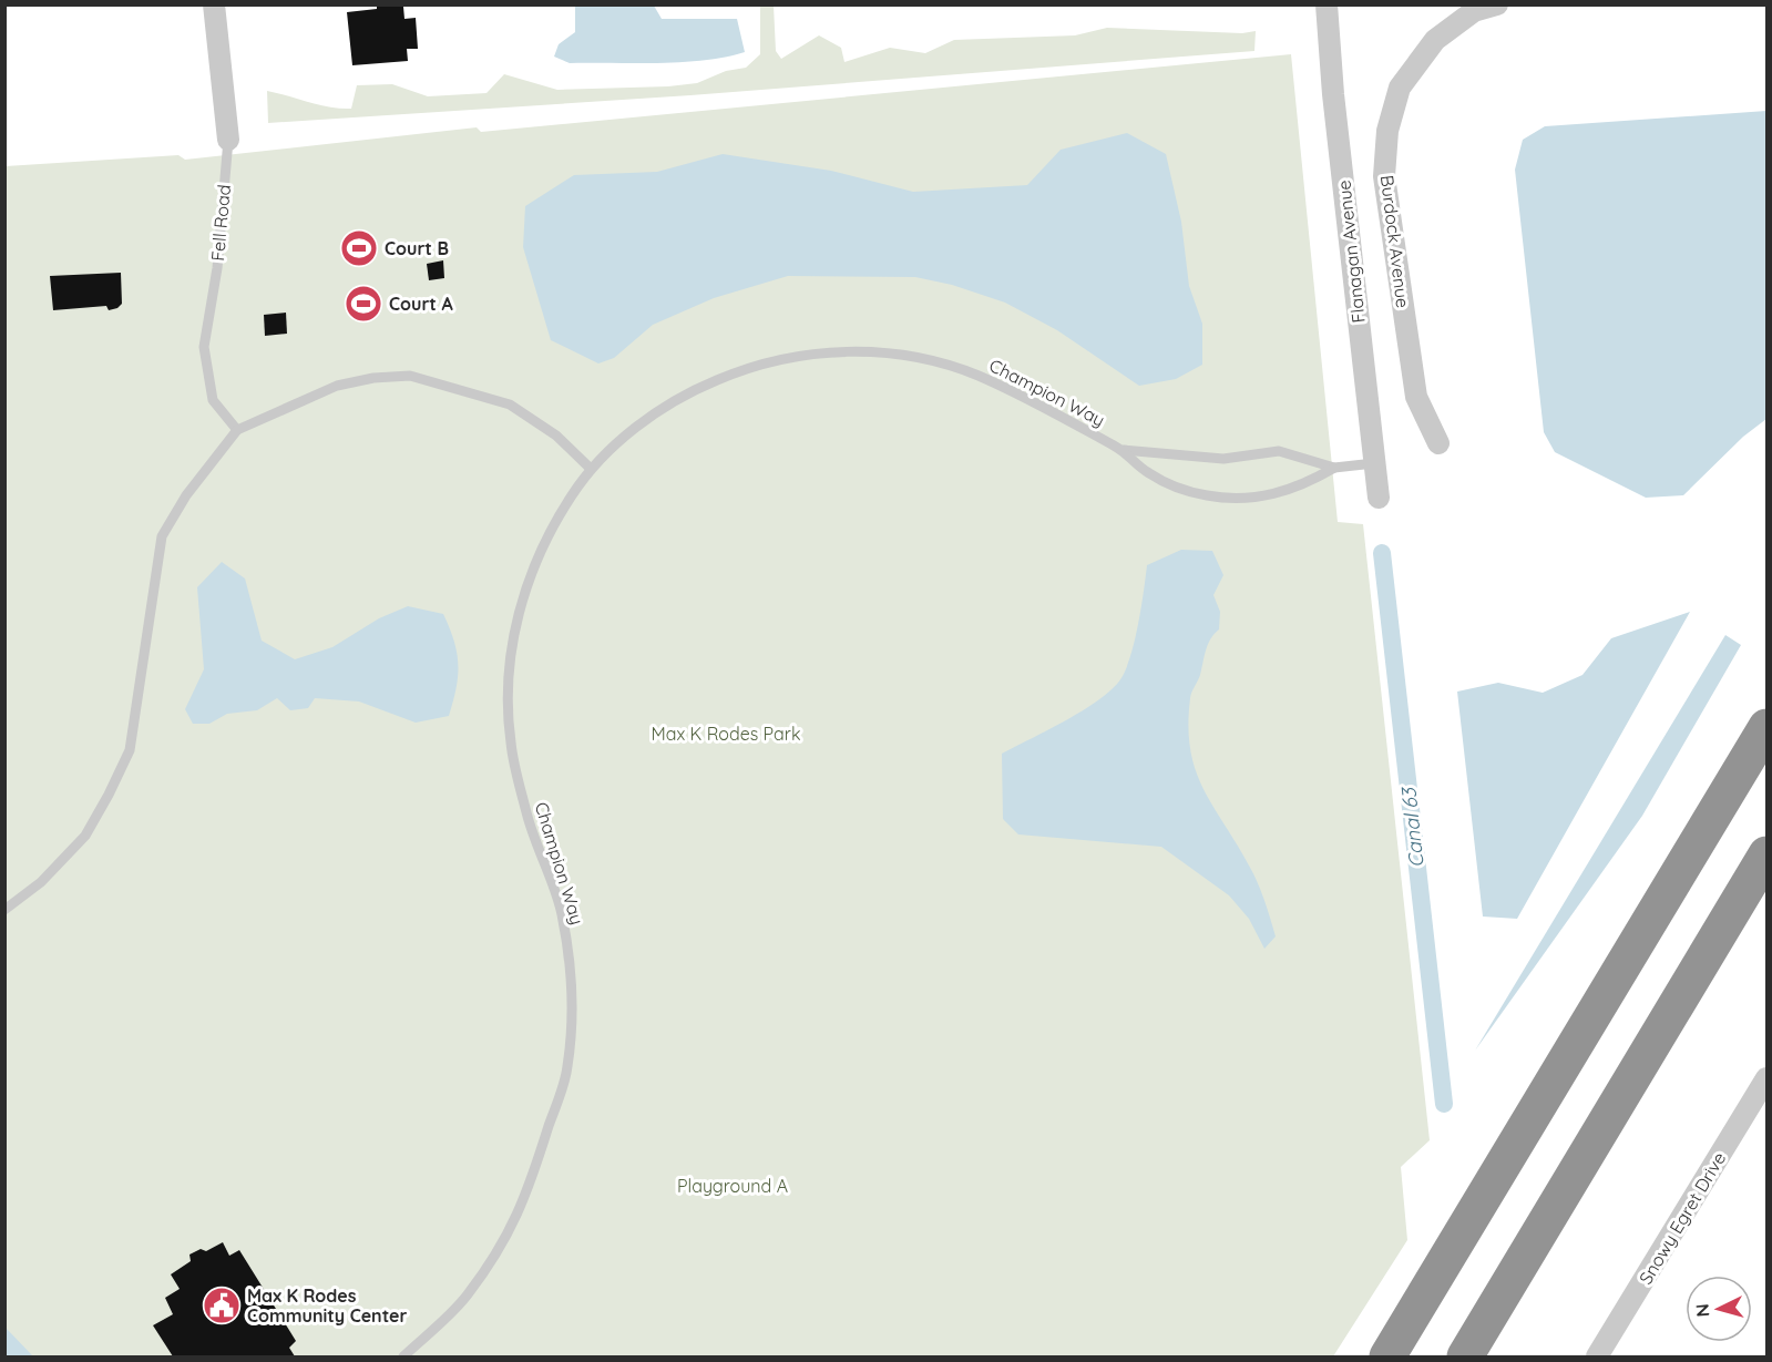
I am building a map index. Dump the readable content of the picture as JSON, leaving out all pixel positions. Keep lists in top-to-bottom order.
{
  "streets": {
    "street": [
      "Fell Road",
      "Burdock Avenue",
      "Flanagan Avenue",
      "Snowy Egret Drive"
    ],
    "lane": ["Champion Way"]
  },
  "crossings": [
    ["Flanagan Avenue", "Champion Way"]
  ],
  "water": ["Canal 63"],
  "parks": ["Max K Rodes Park", "Playground A"],
  "places": {
    "sports": ["Court B", "Court A"],
    "public building": ["Max K Rodes Community Center"]
  },
  "north": "left"
}
